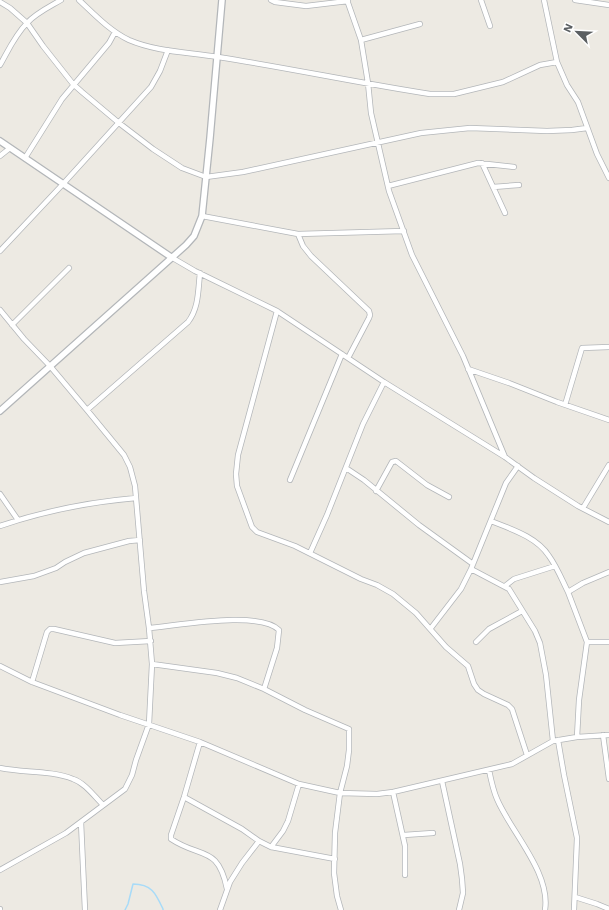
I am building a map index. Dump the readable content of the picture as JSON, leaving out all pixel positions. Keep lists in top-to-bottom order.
{
  "north": "top left"
}
